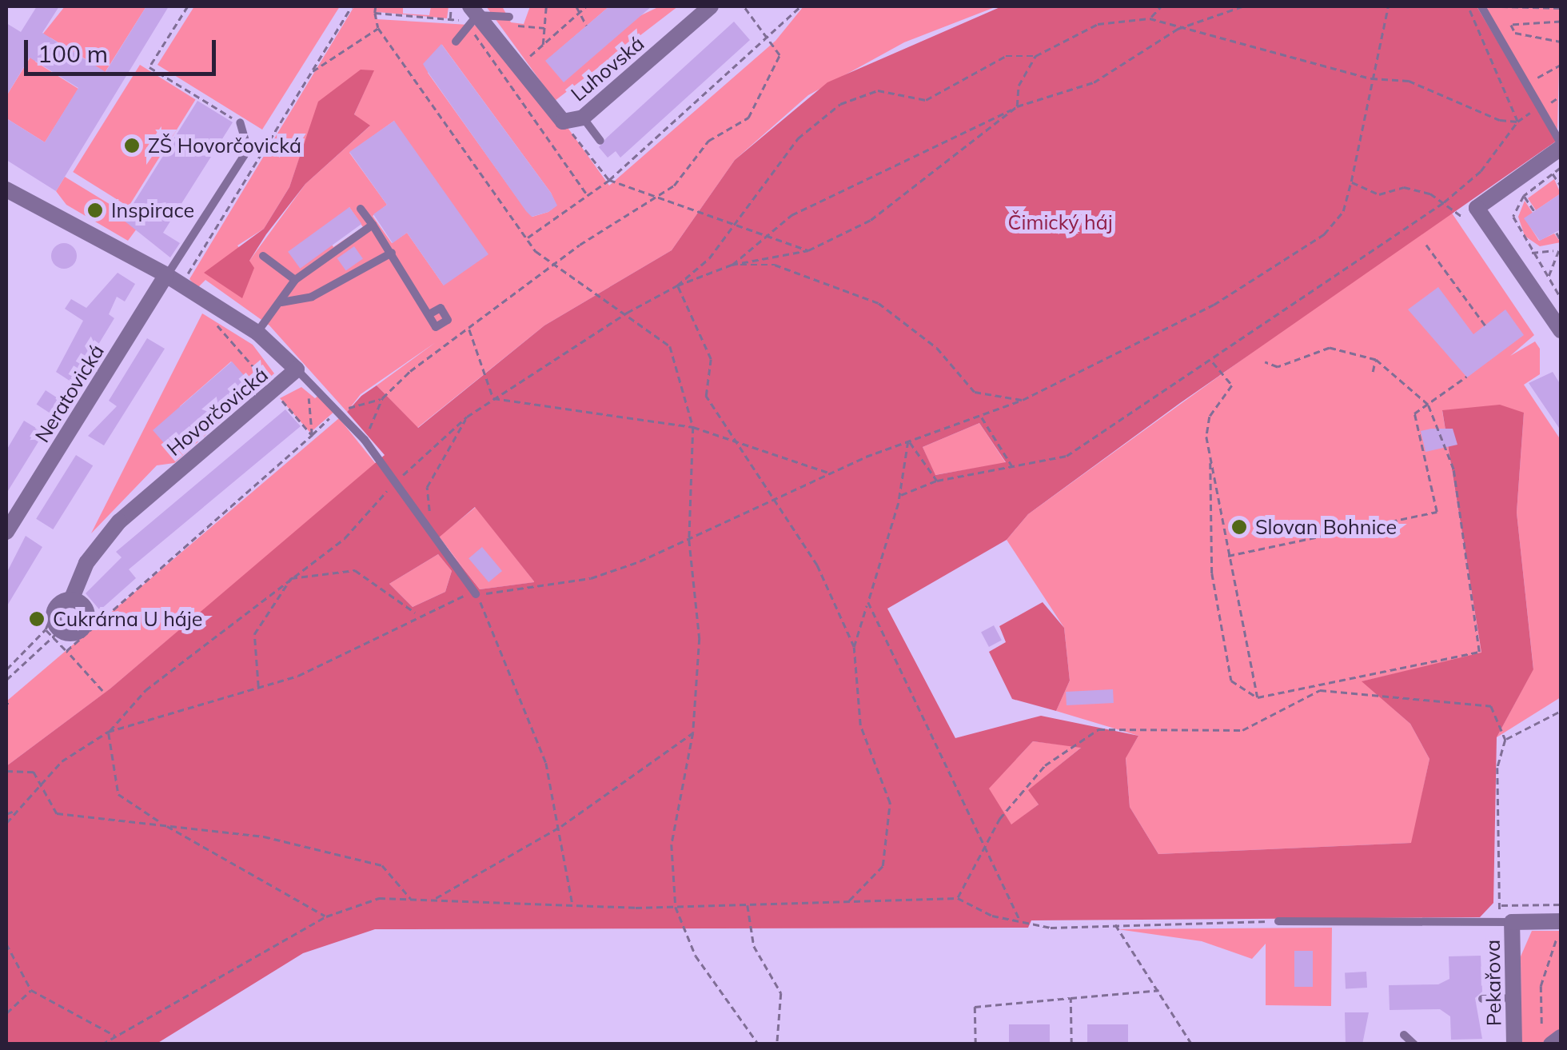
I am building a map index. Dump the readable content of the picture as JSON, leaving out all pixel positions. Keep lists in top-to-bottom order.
{
  "streets": {
    "street": [
      "Luhovská",
      "Neratovická",
      "Hovorčovická",
      "Pekařova"
    ]
  },
  "crossings": [
    ["Neratovická", "Hovorčovická"]
  ],
  "parks": ["Čimický háj"],
  "places": [
    "ZŠ Hovorčovická",
    "Inspirace",
    "Slovan Bohnice",
    "Cukrárna U háje"
  ],
  "scale_bar": "100 m"
}
